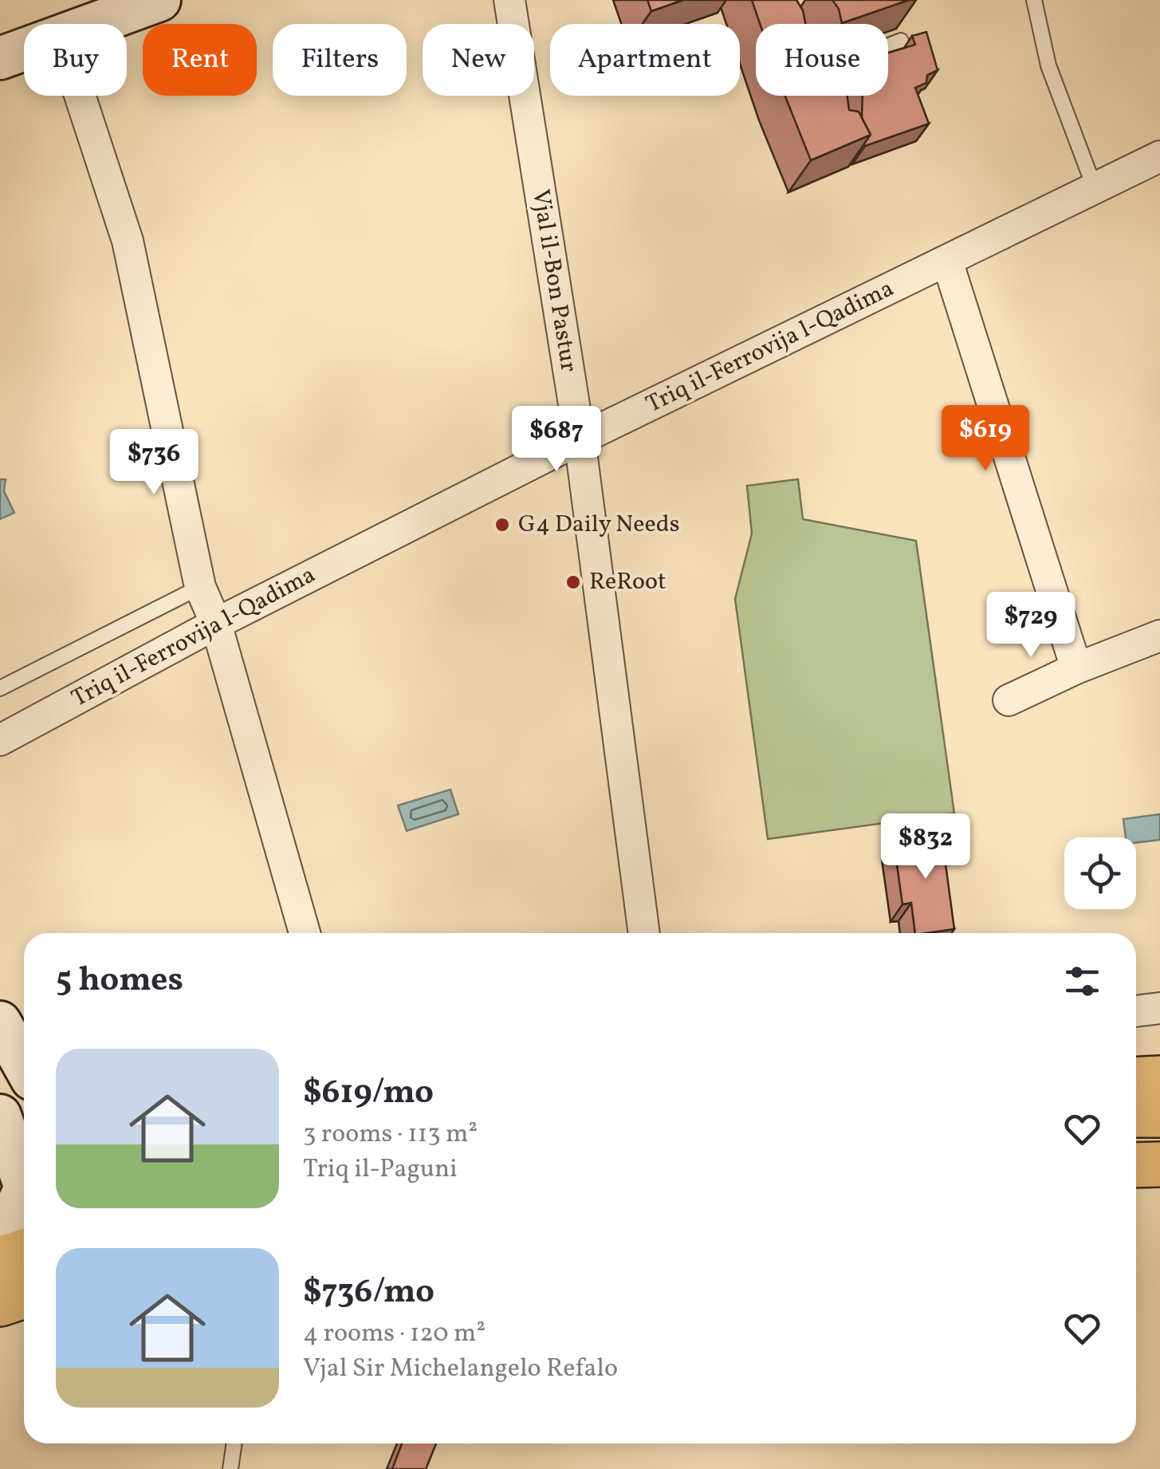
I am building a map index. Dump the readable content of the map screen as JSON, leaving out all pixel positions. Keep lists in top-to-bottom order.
{
  "streets": {
    "street": ["Vjal il-Bon Pastur", "Triq il-Ferrovija l-Qadima"]
  },
  "crossings": [
    ["Vjal il-Bon Pastur", "Triq il-Ferrovija l-Qadima"]
  ],
  "places": ["G4 Daily Needs", "ReRoot"],
  "page": {
    "chip": [
      "Buy",
      "Rent",
      "Filters",
      "New",
      "Apartment",
      "House"
    ],
    "price": [
      "$619",
      "$687",
      "$736",
      "$729",
      "$832"
    ],
    "heading": "5 homes",
    "list": [
      {
        "name": "$619/mo",
        "note": "3 rooms · 113 m² · Triq il-Paguni"
      },
      {
        "name": "$736/mo",
        "note": "4 rooms · 120 m² · Vjal Sir Michelangelo Refalo"
      }
    ]
  }
}
